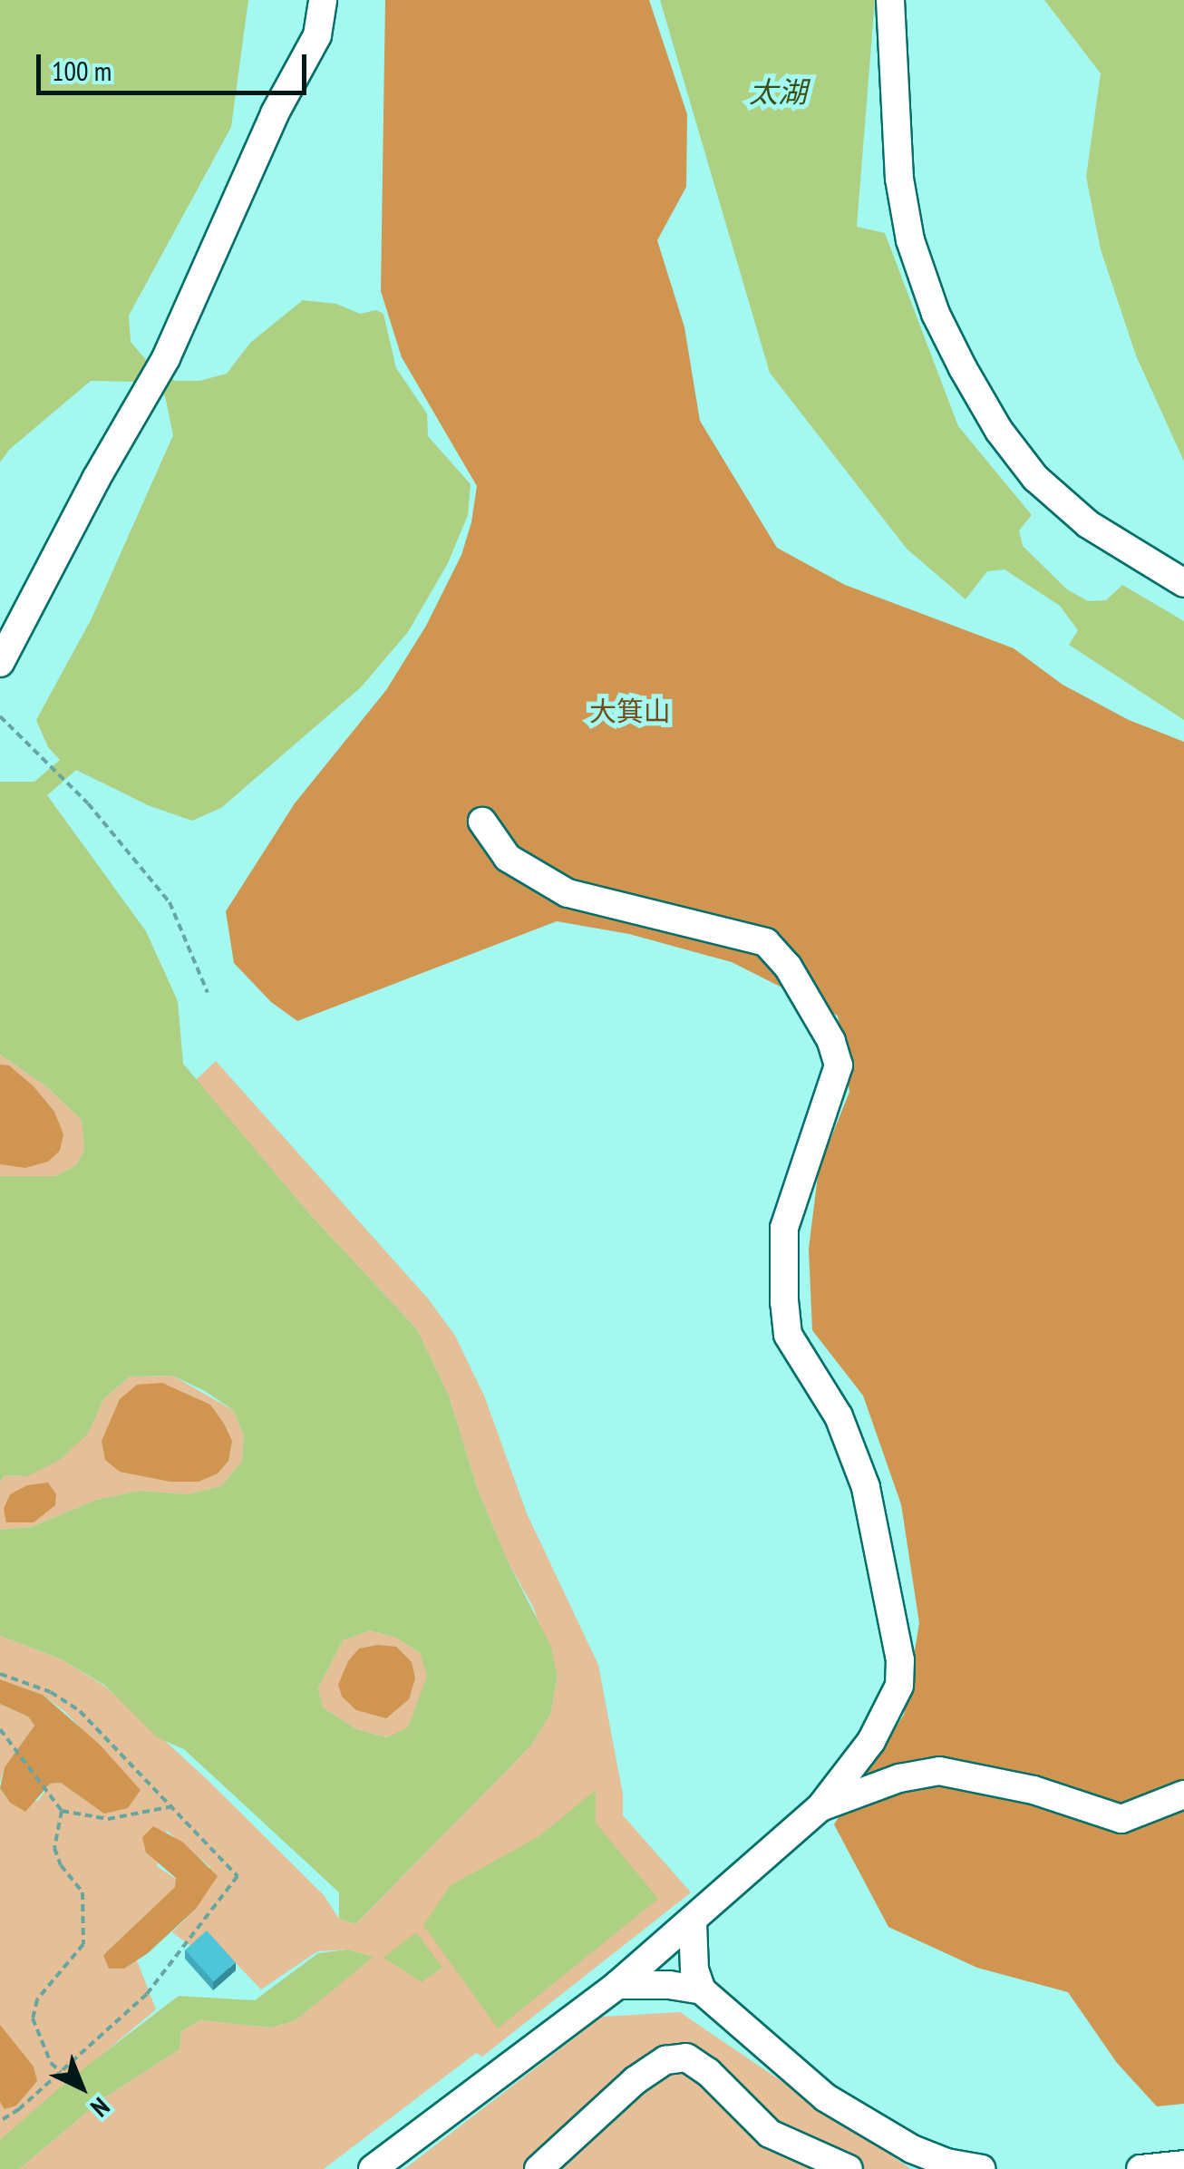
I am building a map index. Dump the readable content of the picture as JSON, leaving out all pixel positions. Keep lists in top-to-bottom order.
{
  "water": ["太湖"],
  "parks": ["大箕山"],
  "scale_bar": "100 m",
  "north": "bottom right"
}
